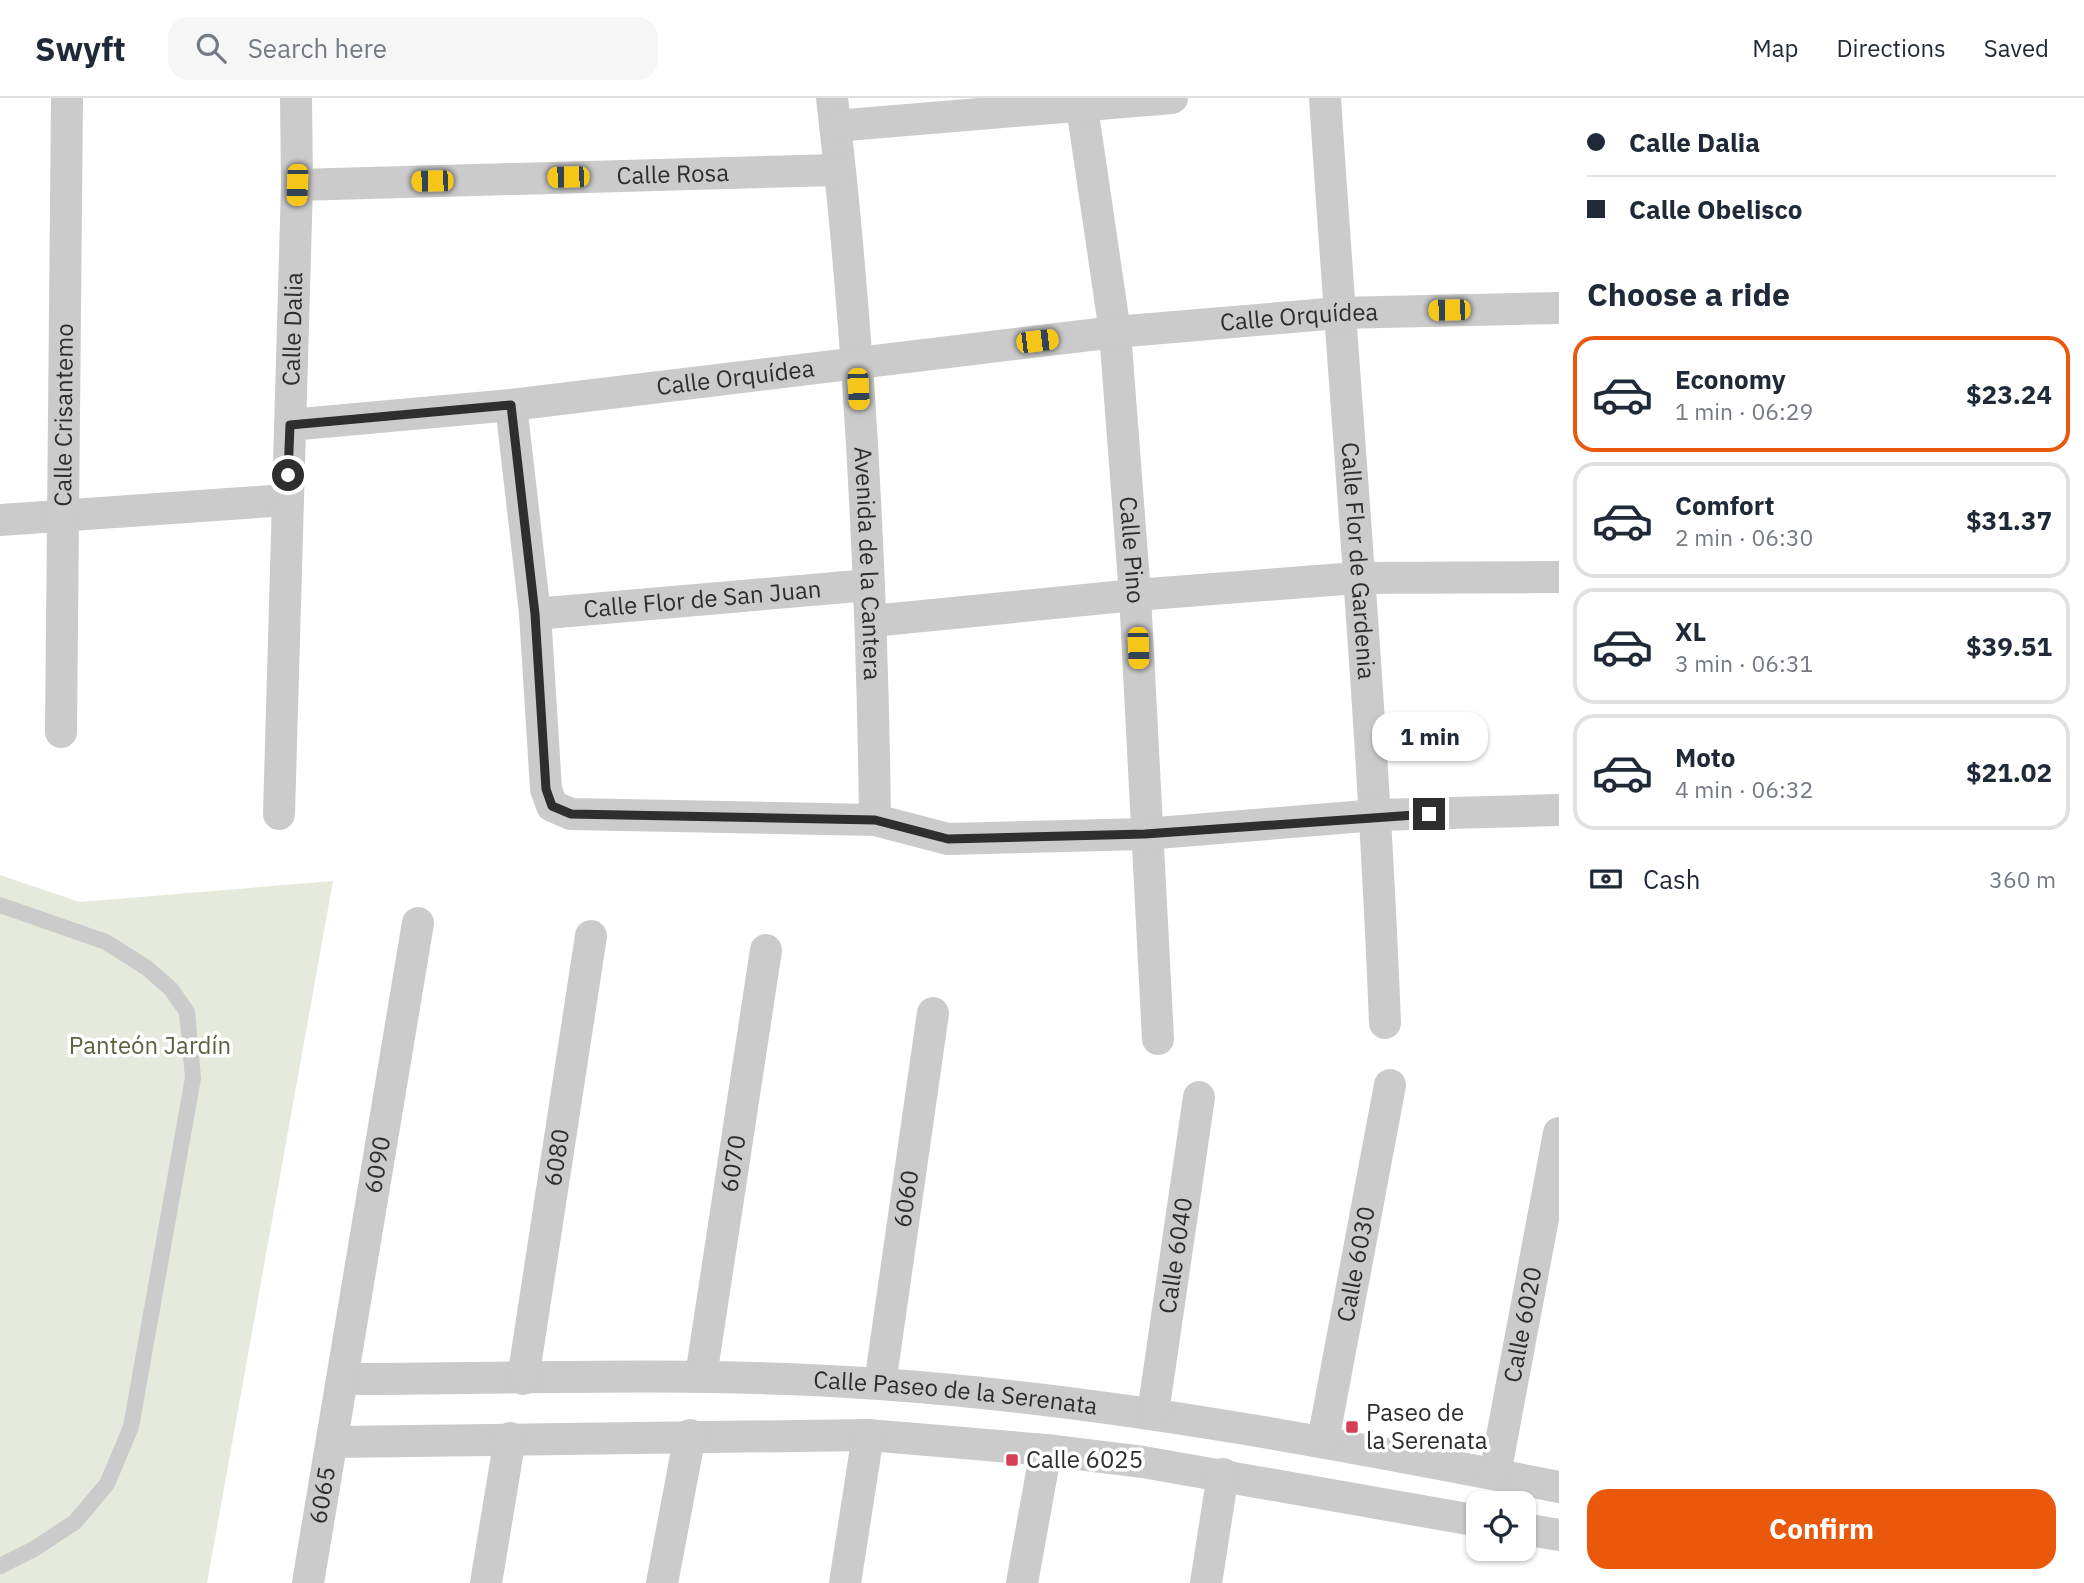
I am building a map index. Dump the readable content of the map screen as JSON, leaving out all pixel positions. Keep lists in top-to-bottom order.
{
  "streets": {
    "street": [
      "Calle Rosa",
      "Calle Orquídea",
      "Calle Dalia",
      "Calle Crisantemo",
      "Calle Pino",
      "Calle Flor de Gardenia",
      "Avenida de la Cantera",
      "Calle Flor de San Juan",
      "6080",
      "6070",
      "6090",
      "6060",
      "Calle 6040",
      "Calle 6030",
      "Calle 6020",
      "Calle Paseo de la Serenata",
      "6065"
    ]
  },
  "crossings": [
    ["Calle Rosa", "Calle Dalia"],
    ["Calle Rosa", "Avenida de la Cantera"],
    ["Calle Orquídea", "Calle Dalia"],
    ["Calle Orquídea", "Calle Pino"],
    ["Calle Orquídea", "Calle Flor de Gardenia"],
    ["Calle Orquídea", "Avenida de la Cantera"],
    ["Avenida de la Cantera", "Calle Flor de San Juan"],
    ["6080", "Calle Paseo de la Serenata"],
    ["6070", "Calle Paseo de la Serenata"],
    ["6090", "Calle Paseo de la Serenata"],
    ["6090", "6065"],
    ["6060", "Calle Paseo de la Serenata"],
    ["Calle 6040", "Calle Paseo de la Serenata"],
    ["Calle 6030", "Calle Paseo de la Serenata"],
    ["Calle 6020", "Calle Paseo de la Serenata"],
    ["Calle Paseo de la Serenata", "6065"]
  ],
  "parks": ["Panteón Jardín"],
  "places": {
    "transit": ["Paseo de la Serenata", "Calle 6025"]
  },
  "page": {
    "header": "Swyft",
    "search": "Search here",
    "nav": ["Map", "Directions", "Saved"],
    "banner": ["Calle Dalia", "Calle Obelisco"],
    "heading": "Choose a ride",
    "list": [
      {
        "name": "Economy",
        "note": "1 min · 06:29",
        "value": "$23.24"
      },
      {
        "name": "Comfort",
        "note": "2 min · 06:30",
        "value": "$31.37"
      },
      {
        "name": "XL",
        "note": "3 min · 06:31",
        "value": "$39.51"
      },
      {
        "name": "Moto",
        "note": "4 min · 06:32",
        "value": "$21.02"
      }
    ],
    "bubble": "1 min",
    "pay": ["Cash", "360 m"],
    "buttons": "Confirm"
  }
}
